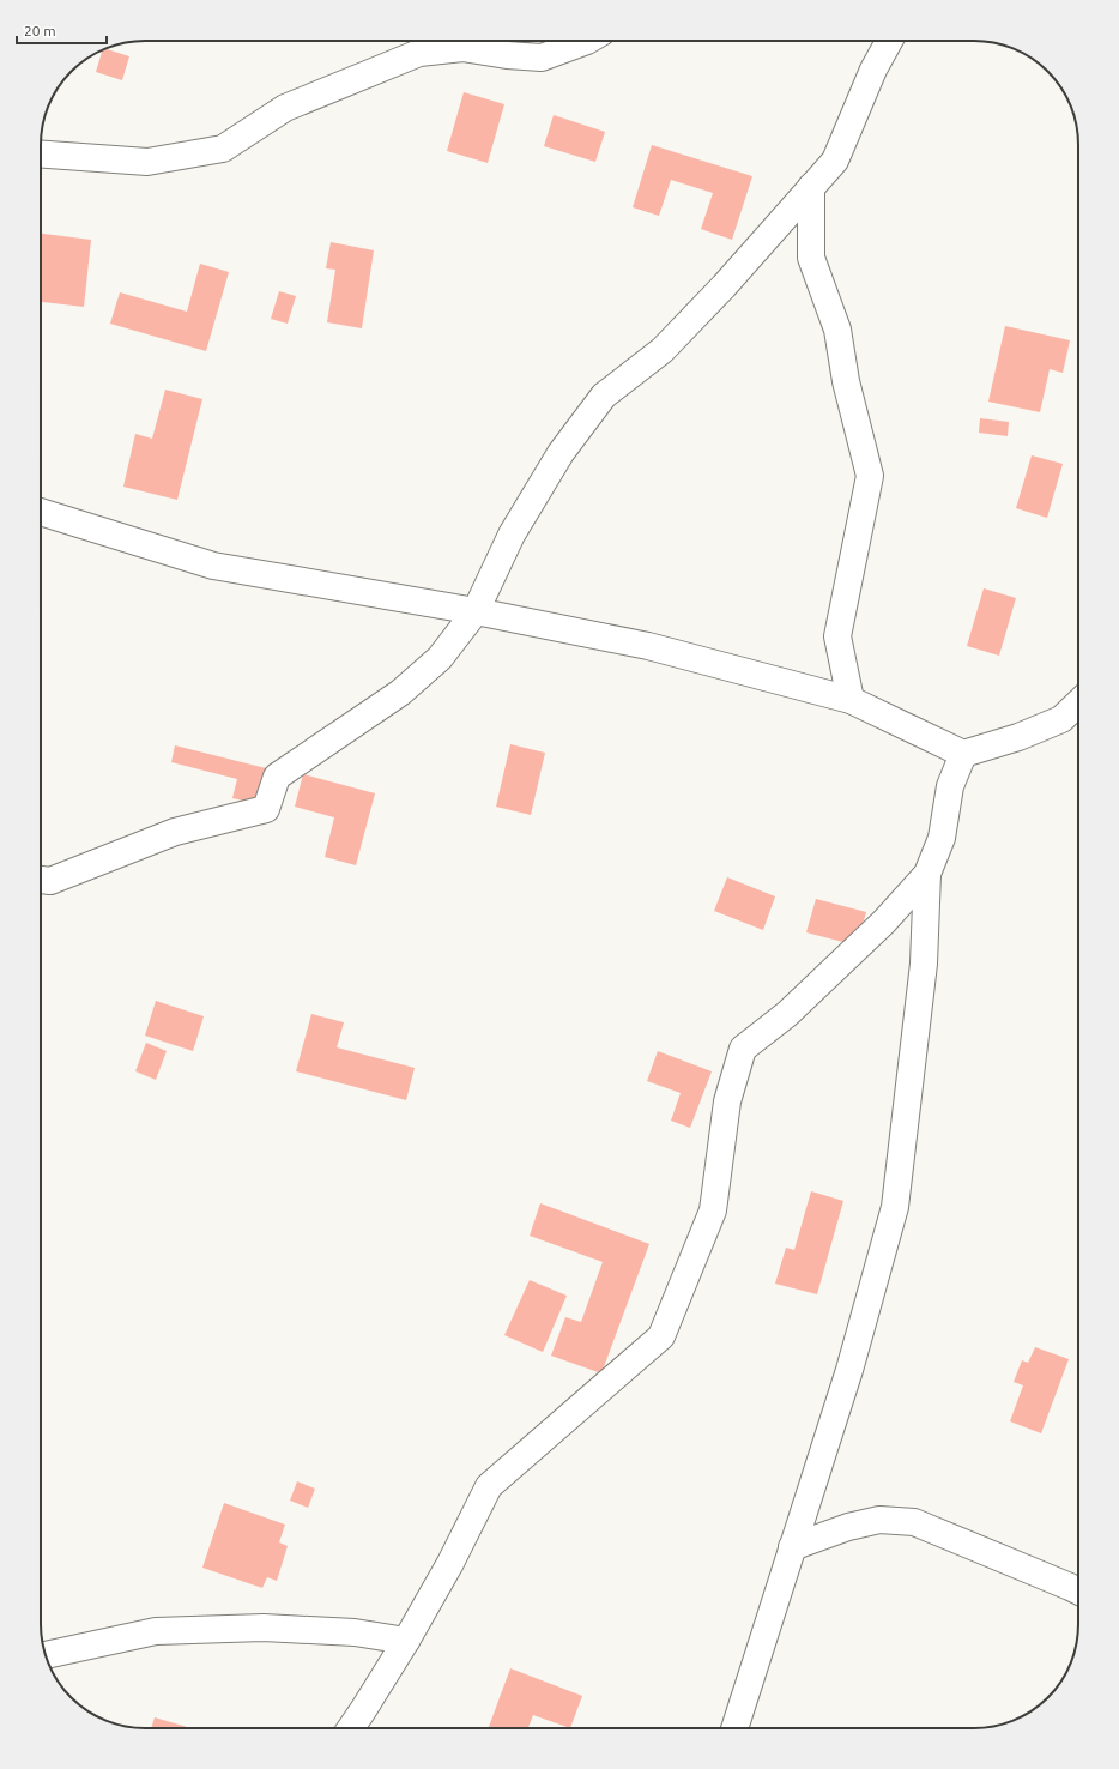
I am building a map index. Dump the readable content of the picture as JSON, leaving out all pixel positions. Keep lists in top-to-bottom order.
{
  "scale_bar": "20 m"
}
